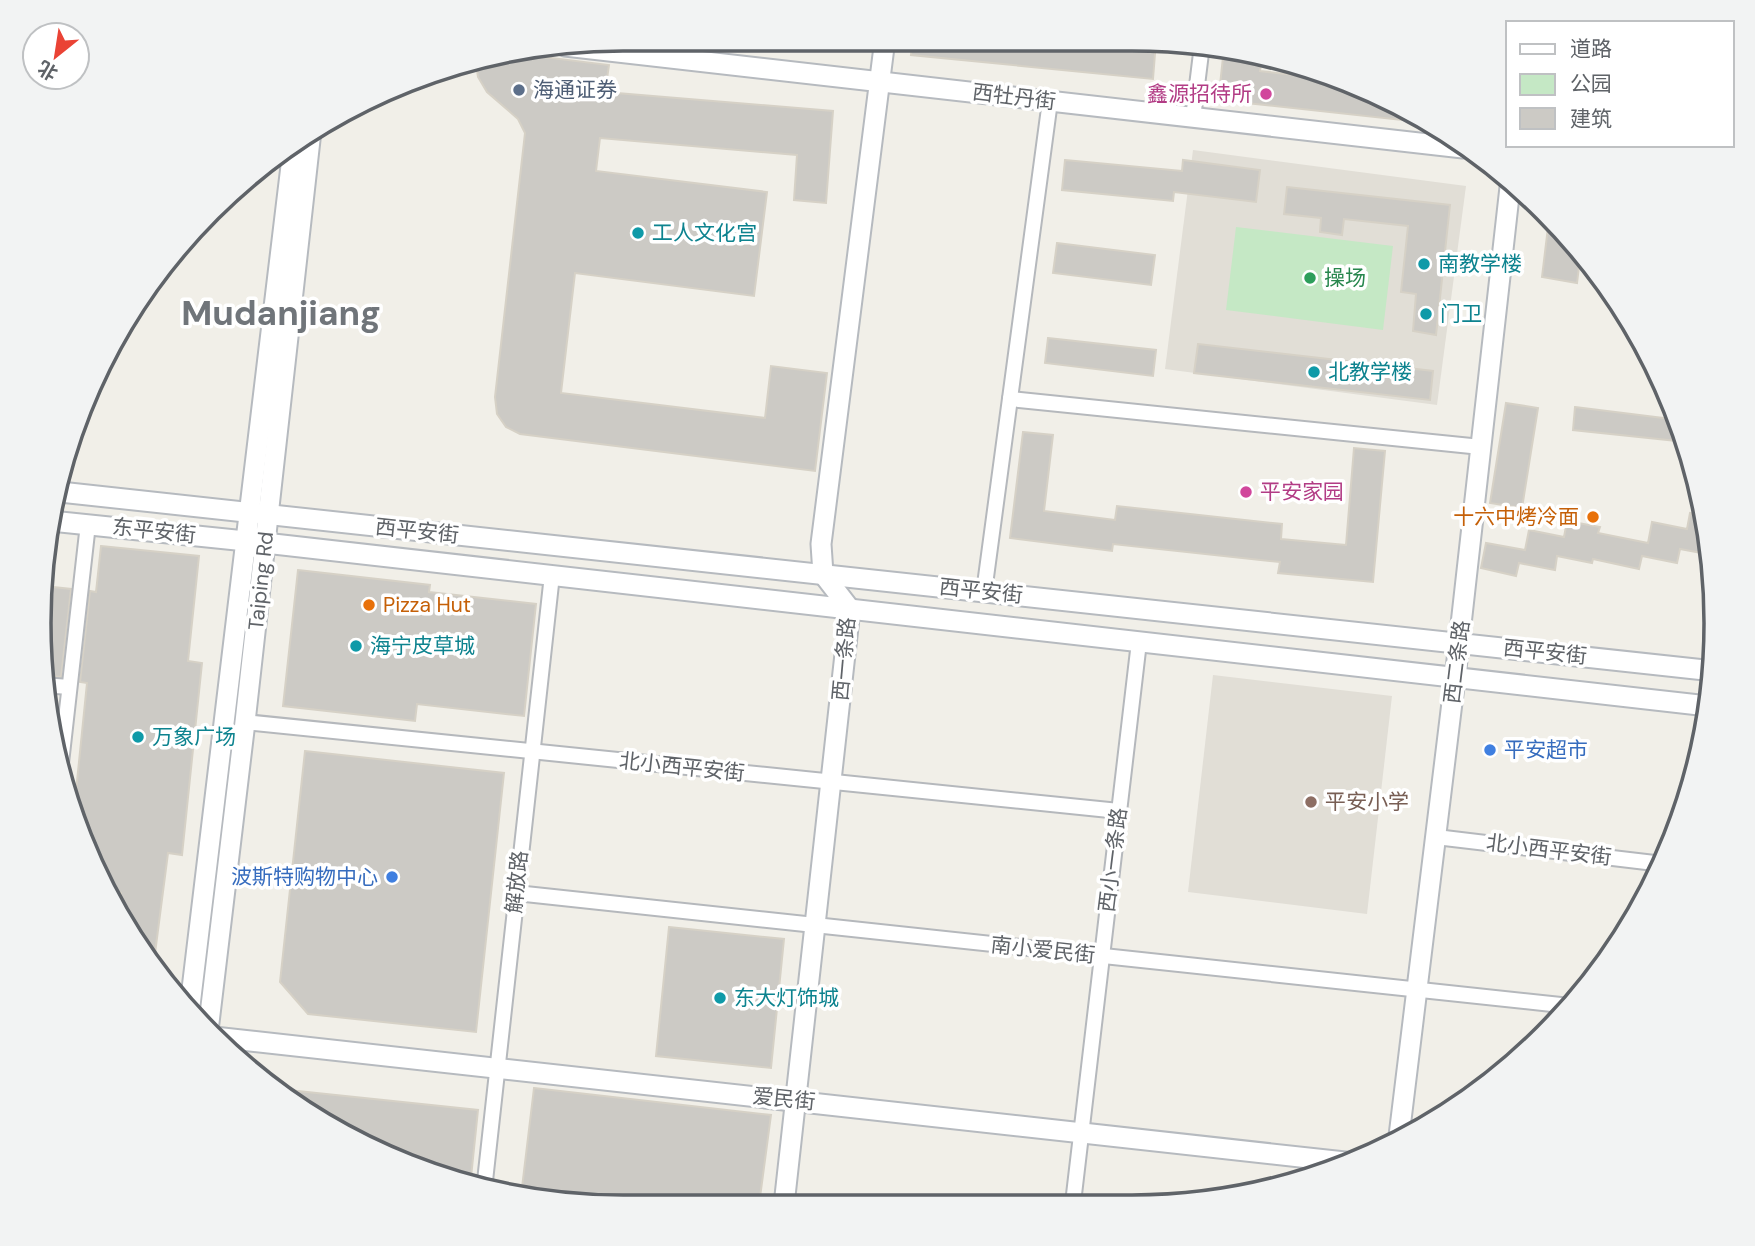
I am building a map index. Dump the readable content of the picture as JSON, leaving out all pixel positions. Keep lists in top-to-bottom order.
{
  "streets": {
    "main road": [
      "西牡丹街",
      "东平安街",
      "西平安街",
      "Taiping Rd",
      "西一条路",
      "西二条路",
      "爱民街"
    ],
    "street": [
      "北小西平安街",
      "西小一条路",
      "解放路",
      "南小爱民街"
    ]
  },
  "crossings": [
    ["东平安街", "西平安街"],
    ["东平安街", "Taiping Rd"],
    ["西平安街", "Taiping Rd"],
    ["西平安街", "西一条路"],
    ["西平安街", "西二条路"],
    ["西平安街", "西小一条路"],
    ["西平安街", "解放路"],
    ["Taiping Rd", "北小西平安街"],
    ["西一条路", "北小西平安街"],
    ["西一条路", "南小爱民街"],
    ["西一条路", "爱民街"],
    ["西二条路", "北小西平安街"],
    ["西二条路", "南小爱民街"],
    ["北小西平安街", "西小一条路"],
    ["北小西平安街", "解放路"],
    ["西小一条路", "南小爱民街"],
    ["西小一条路", "爱民街"],
    ["解放路", "南小爱民街"],
    ["解放路", "爱民街"]
  ],
  "districts": ["Mudanjiang"],
  "places": [
    "海通证券",
    "鑫源招待所",
    "工人文化宫",
    "南教学楼",
    "操场",
    "门卫",
    "北教学楼",
    "平安家园",
    "十六中烤冷面",
    "Pizza Hut",
    "海宁皮草城",
    "万象广场",
    "平安超市",
    "平安小学",
    "波斯特购物中心",
    "东大灯饰城"
  ],
  "legend": ["道路", "公园", "建筑"],
  "north": "bottom left"
}
